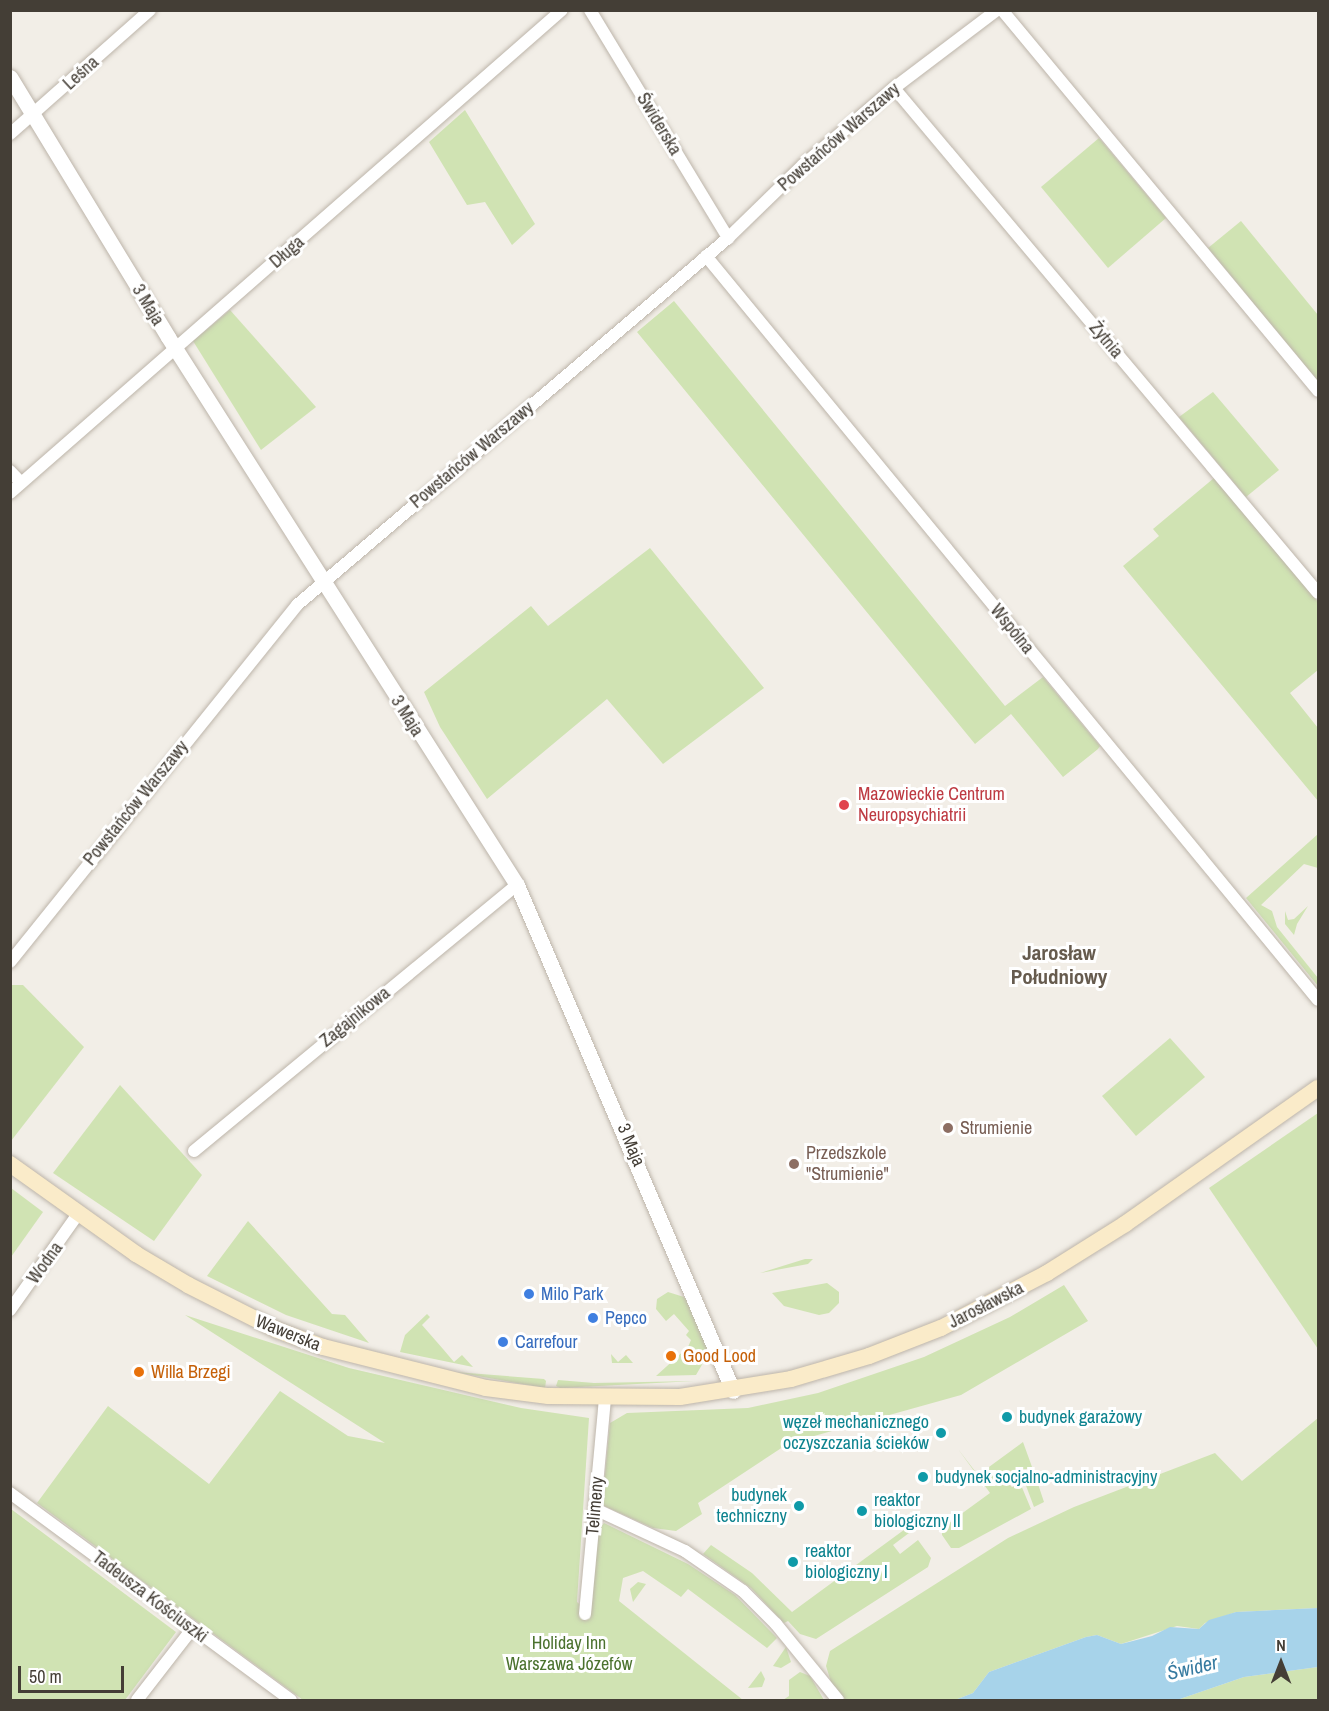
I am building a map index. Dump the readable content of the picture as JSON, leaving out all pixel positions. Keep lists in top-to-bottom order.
{
  "streets": {
    "main road": ["Jarosławska", "Wawerska"],
    "street": [
      "Leśna",
      "Świderska",
      "Powstańców Warszawy",
      "Długa",
      "3 Maja",
      "Żytnia",
      "Wspólna",
      "Zagajnikowa",
      "Wodna",
      "Telimeny",
      "Tadeusza Kościuszki"
    ]
  },
  "crossings": [
    ["Leśna", "3 Maja"],
    ["Świderska", "Powstańców Warszawy"],
    ["Powstańców Warszawy", "3 Maja"],
    ["Powstańców Warszawy", "Żytnia"],
    ["Powstańców Warszawy", "Wspólna"],
    ["Długa", "3 Maja"],
    ["3 Maja", "Zagajnikowa"],
    ["3 Maja", "Jarosławska"],
    ["Wodna", "Wawerska"],
    ["Jarosławska", "Wawerska"],
    ["Jarosławska", "Telimeny"],
    ["Wawerska", "Telimeny"]
  ],
  "districts": ["Jarosław Południowy"],
  "water": ["Świder"],
  "parks": ["Holiday Inn Warszawa Józefów"],
  "places": [
    "Mazowieckie Centrum Neuropsychiatrii",
    "Strumienie",
    "Przedszkole \"Strumienie\"",
    "Milo Park",
    "Pepco",
    "Carrefour",
    "Good Lood",
    "Willa Brzegi",
    "budynek garażowy",
    "węzeł mechanicznego oczyszczania ścieków",
    "budynek socjalno-administracyjny",
    "budynek techniczny",
    "reaktor biologiczny II",
    "reaktor biologiczny I"
  ],
  "scale_bar": "50 m",
  "north": "top"
}
